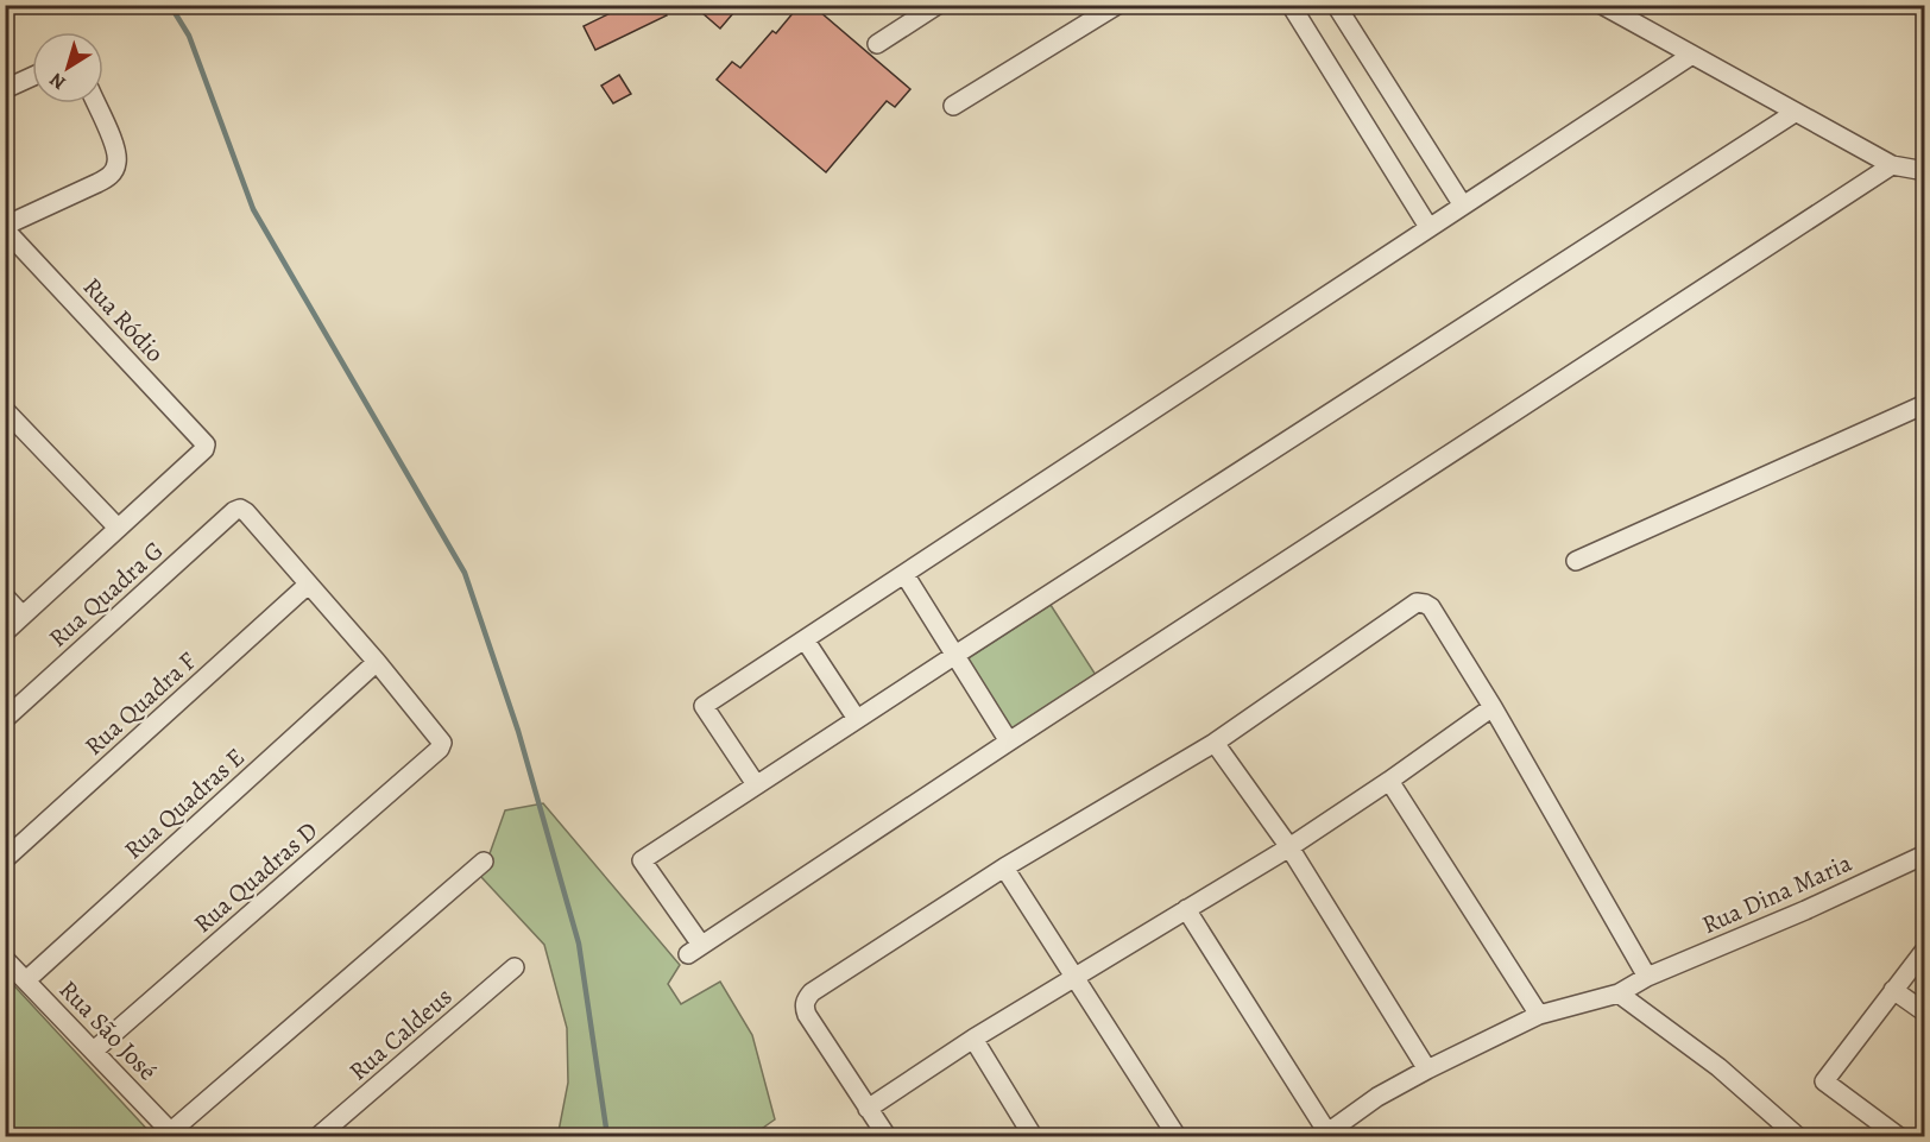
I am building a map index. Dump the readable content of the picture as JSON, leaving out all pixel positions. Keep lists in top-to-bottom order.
{
  "streets": {
    "street": [
      "Rua Ródio",
      "Rua Quadra G",
      "Rua Quadra F",
      "Rua Quadras E",
      "Rua Quadras D",
      "Rua Dina Maria",
      "Rua São José",
      "Rua Caldeus"
    ]
  },
  "crossings": [
    ["Rua Quadra G", "Rua Quadra F"],
    ["Rua Quadras E", "Rua Quadras D"],
    ["Rua Quadras E", "Rua São José"],
    ["Rua Quadras D", "Rua São José"]
  ],
  "north": "bottom left"
}
